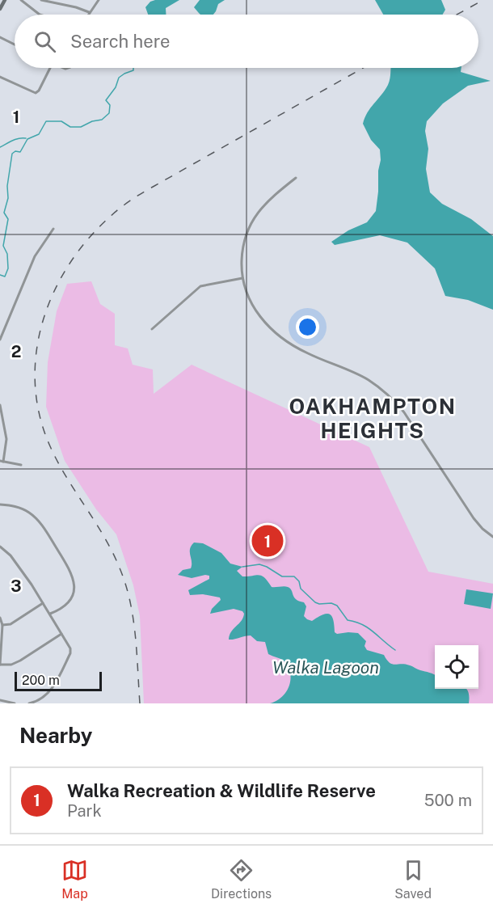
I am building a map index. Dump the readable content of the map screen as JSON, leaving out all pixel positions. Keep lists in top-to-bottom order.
{
  "districts": ["OAKHAMPTON HEIGHTS"],
  "water": ["Walka Lagoon"],
  "scale_bar": "200 m",
  "page": {
    "search": "Search here",
    "pins": "1",
    "scale": "200 m",
    "heading": "Nearby",
    "list": [
      {
        "mark": "1",
        "name": "Walka Recreation & Wildlife Reserve",
        "note": "Park",
        "value": "500 m"
      }
    ],
    "nav": ["Map", "Directions", "Saved"]
  },
  "grid": {
    "rows": ["1", "2", "3"]
  }
}
